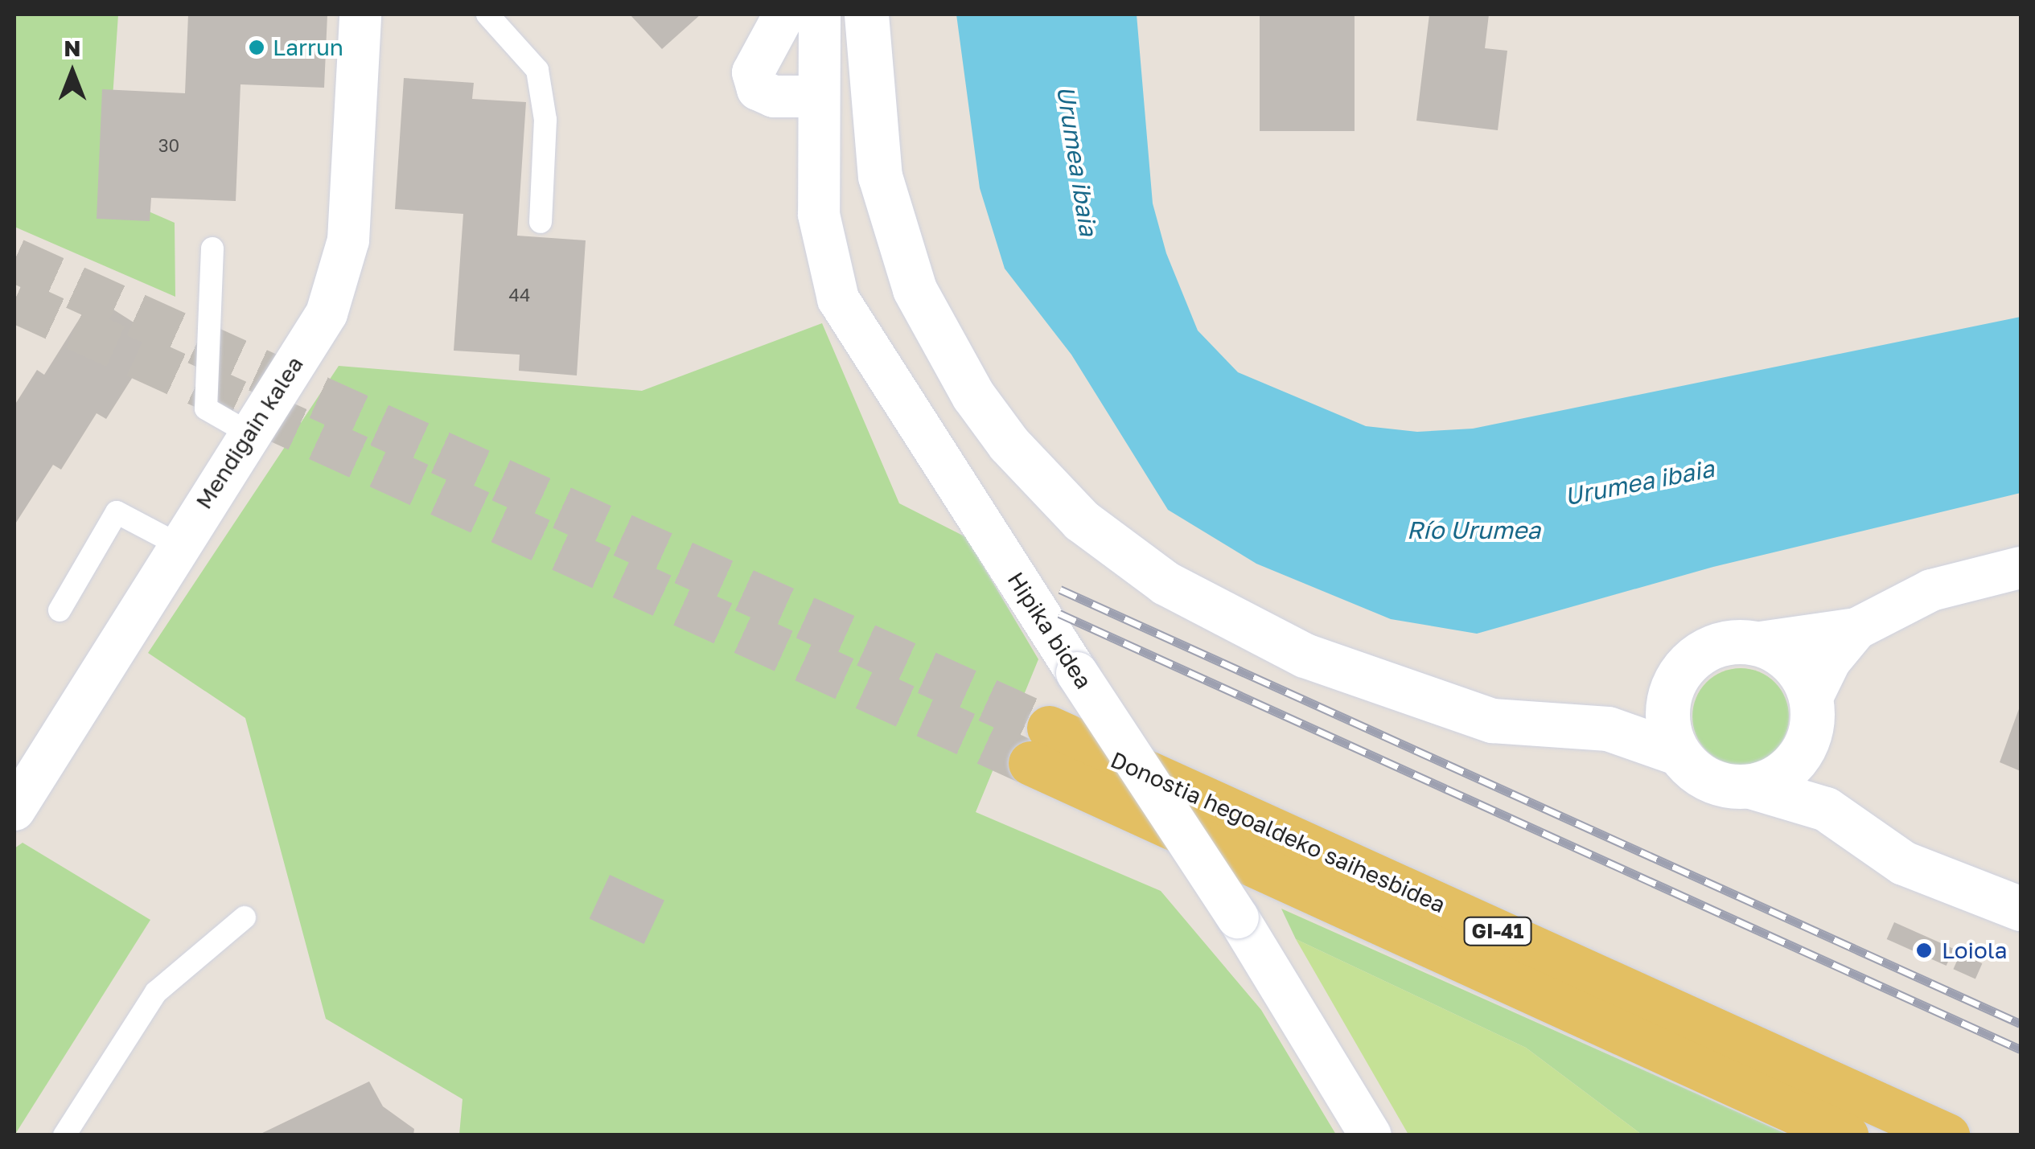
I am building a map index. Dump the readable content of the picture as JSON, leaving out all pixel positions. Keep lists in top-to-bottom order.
{
  "streets": {
    "main road": ["Donostia hegoaldeko saihesbidea", "GI-41"],
    "street": ["Mendigain kalea", "Hipika bidea"]
  },
  "water": ["Urumea ibaia", "Río Urumea"],
  "places": ["Larrun", "Loiola"],
  "house_numbers": ["30", "44"],
  "north": "top"
}
